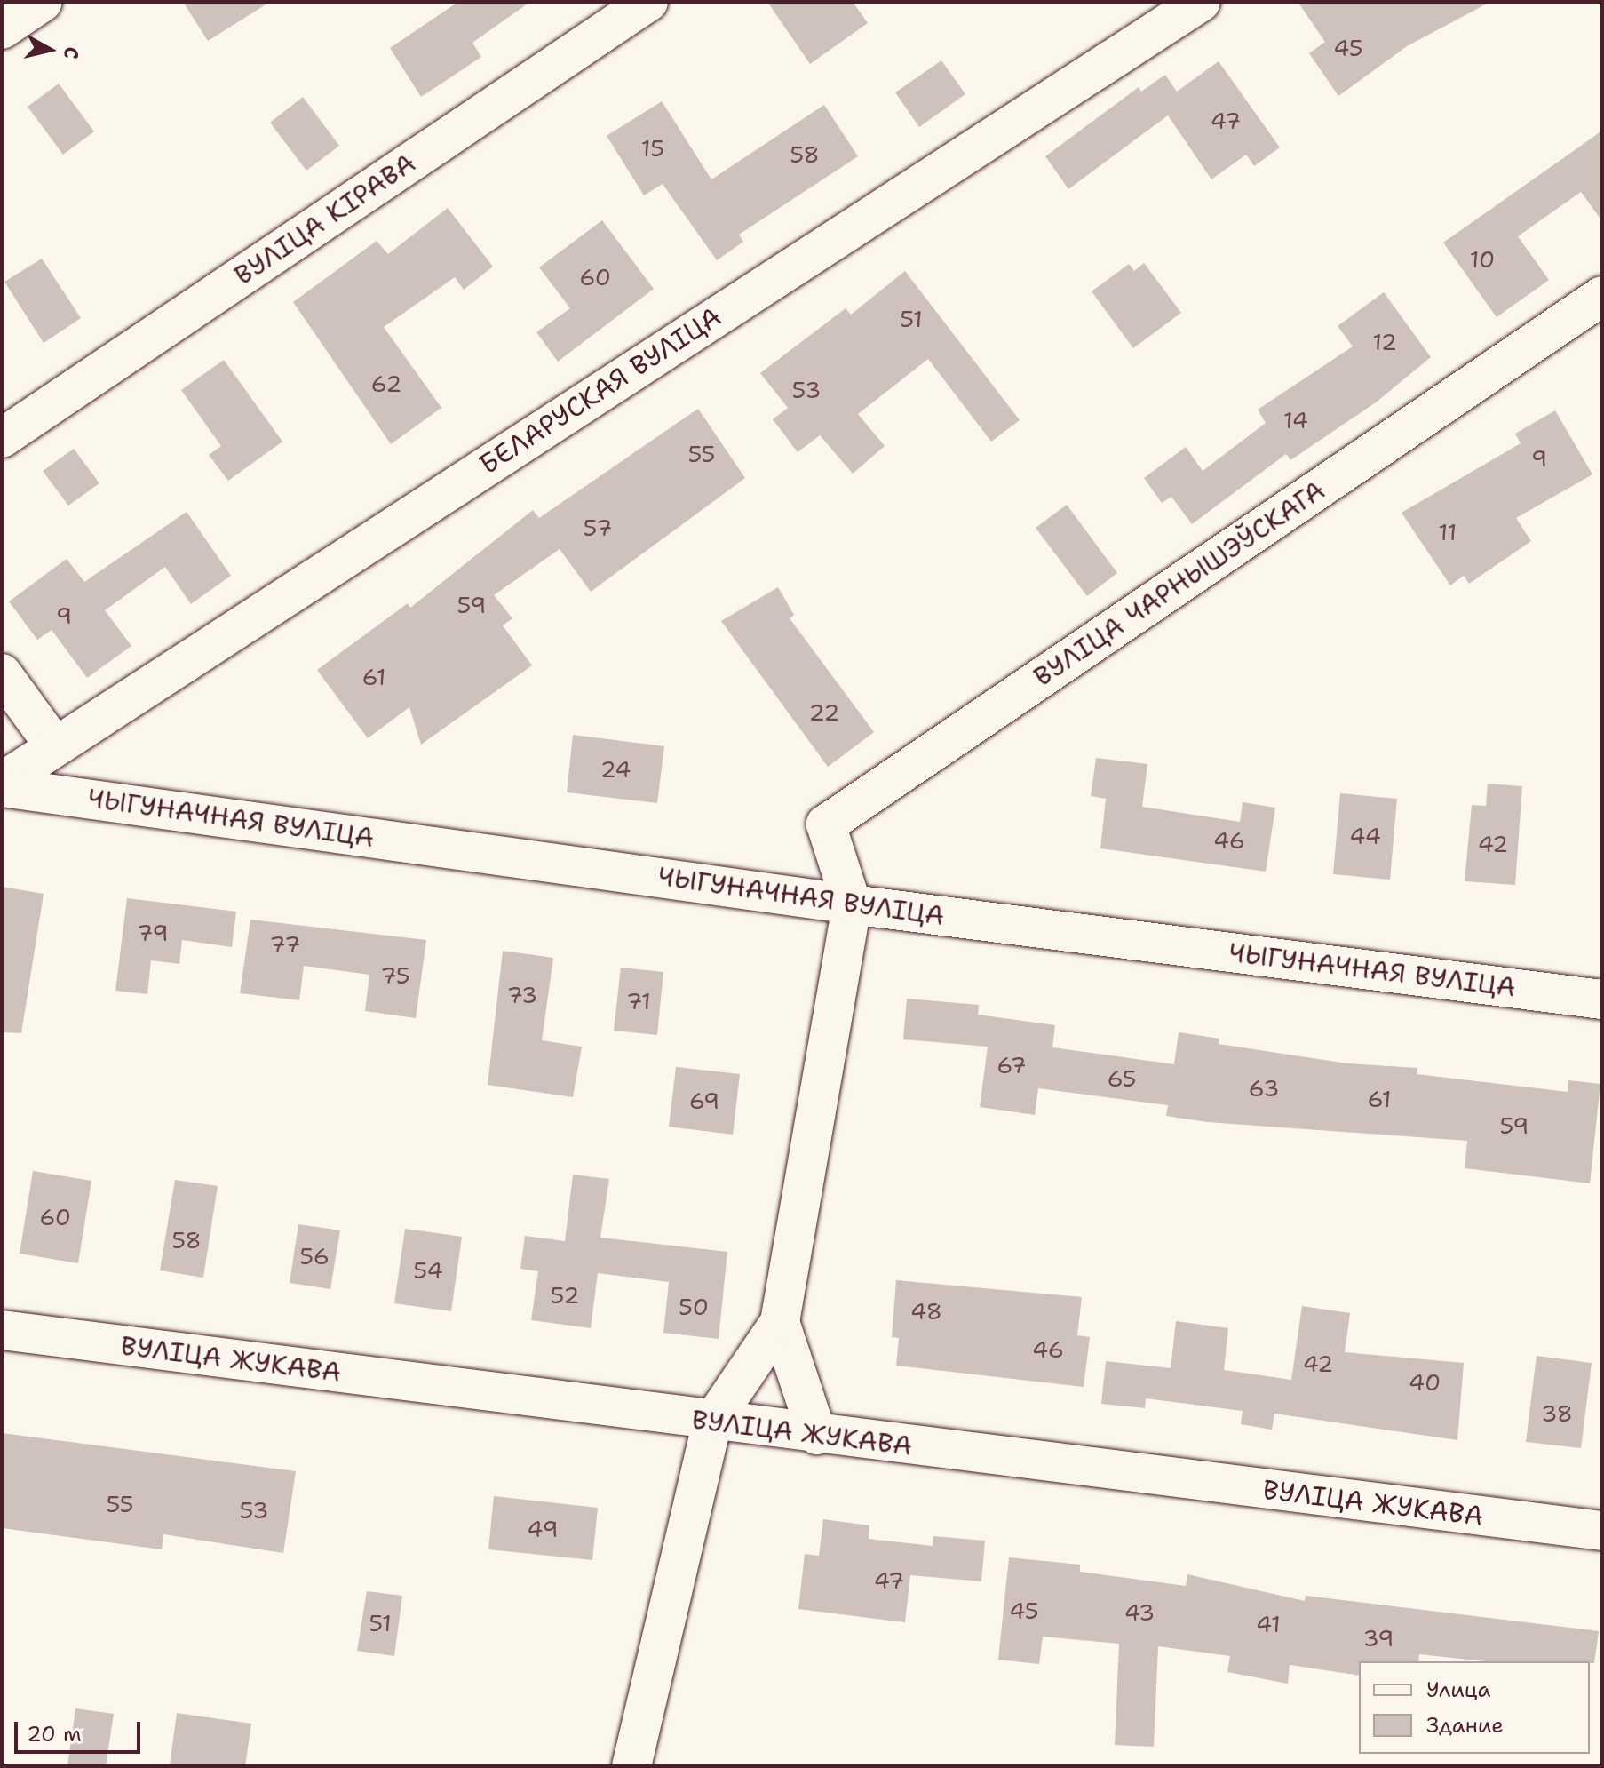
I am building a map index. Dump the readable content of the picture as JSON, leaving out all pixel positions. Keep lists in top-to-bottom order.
{
  "streets": {
    "street": [
      "ВУЛІЦА КІРАВА",
      "БЕЛАРУСКАЯ ВУЛІЦА",
      "ВУЛІЦА ЧАРНЫШЭЎСКАГА",
      "ЧЫГУНАЧНАЯ ВУЛІЦА",
      "ВУЛІЦА ЖУКАВА"
    ]
  },
  "crossings": [
    ["БЕЛАРУСКАЯ ВУЛІЦА", "ЧЫГУНАЧНАЯ ВУЛІЦА"],
    ["ВУЛІЦА ЧАРНЫШЭЎСКАГА", "ЧЫГУНАЧНАЯ ВУЛІЦА"]
  ],
  "house_numbers": [
    "45",
    "47",
    "15",
    "58",
    "10",
    "60",
    "51",
    "12",
    "62",
    "53",
    "14",
    "55",
    "9",
    "57",
    "11",
    "59",
    "9",
    "61",
    "22",
    "24",
    "44",
    "46",
    "42",
    "79",
    "77",
    "75",
    "73",
    "71",
    "67",
    "65",
    "63",
    "61",
    "69",
    "59",
    "60",
    "58",
    "56",
    "54",
    "52",
    "50",
    "48",
    "46",
    "42",
    "40",
    "38",
    "55",
    "53",
    "49",
    "47",
    "45",
    "43",
    "51",
    "41",
    "39"
  ],
  "legend": ["Улица", "Здание"],
  "scale_bar": "20 m",
  "north": "right"
}
